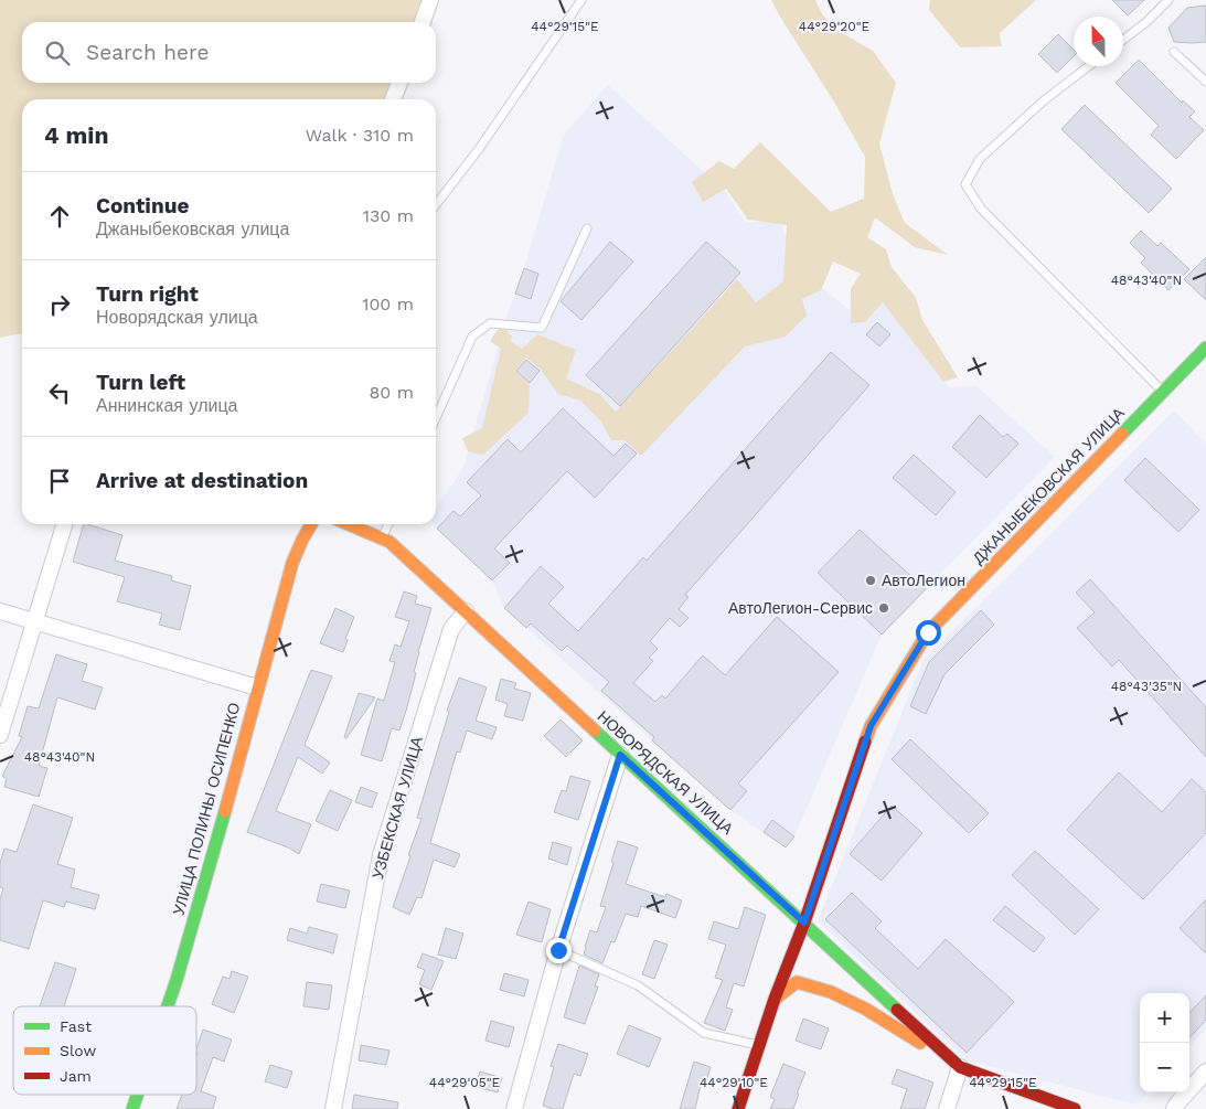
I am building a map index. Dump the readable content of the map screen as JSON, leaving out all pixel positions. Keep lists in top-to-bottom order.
{
  "streets": {
    "street": [
      "ДЖАНЫБЕКОВСКАЯ УЛИЦА",
      "НОВОРЯДСКАЯ УЛИЦА",
      "УЗБЕКСКАЯ УЛИЦА",
      "УЛИЦА ПОЛИНЫ ОСИПЕНКО"
    ]
  },
  "crossings": [
    ["ДЖАНЫБЕКОВСКАЯ УЛИЦА", "НОВОРЯДСКАЯ УЛИЦА"],
    ["НОВОРЯДСКАЯ УЛИЦА", "УЗБЕКСКАЯ УЛИЦА"]
  ],
  "places": ["АвтоЛегион", "АвтоЛегион-Сервис"],
  "legend": ["Fast", "Slow", "Jam"],
  "north": "top",
  "page": {
    "search": "Search here",
    "heading": ["4 min", "Walk · 310 m"],
    "list": [
      ["Continue", "Джаныбековская улица", "130 m"],
      ["Turn right", "Новорядская улица", "100 m"],
      ["Turn left", "Аннинская улица", "80 m"],
      "Arrive at destination"
    ],
    "map_buttons": ["+", "−"]
  },
  "coordinates": [
    "44°29'15\"E",
    "44°29'20\"E",
    "48°43'40\"N",
    "48°43'35\"N",
    "44°29'05\"E",
    "44°29'10\"E"
  ]
}
